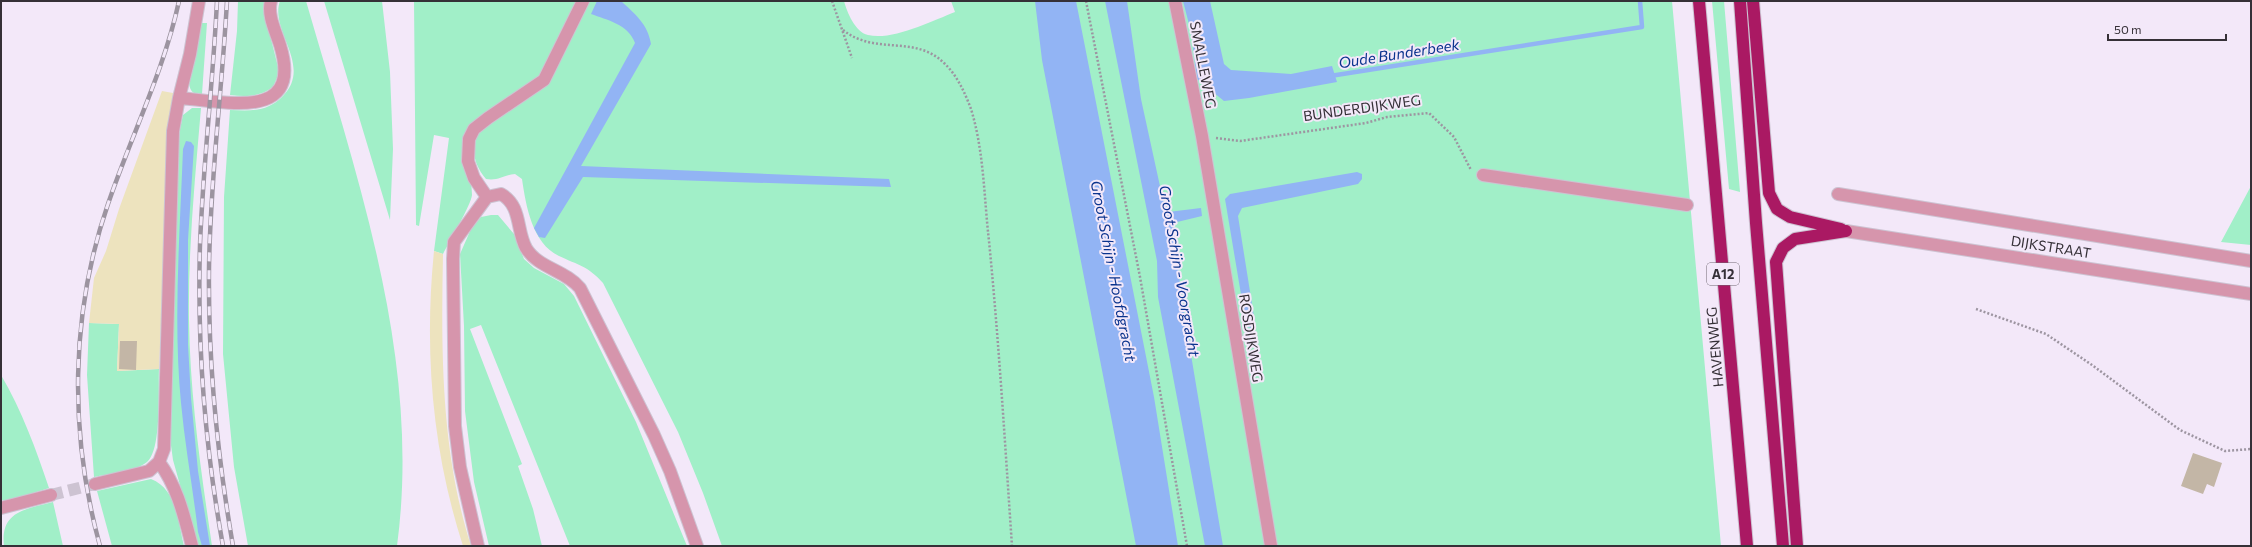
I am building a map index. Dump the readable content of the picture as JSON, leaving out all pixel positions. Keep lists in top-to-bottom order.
{
  "streets": {
    "highway": ["A12", "HAVENWEG"],
    "street": ["SMALLEWEG", "DIJKSTRAAT", "ROSDIJKWEG"],
    "path": ["BUNDERDIJKWEG"]
  },
  "crossings": [
    ["SMALLEWEG", "BUNDERDIJKWEG"],
    ["SMALLEWEG", "ROSDIJKWEG"],
    ["BUNDERDIJKWEG", "ROSDIJKWEG"]
  ],
  "water": ["Oude Bunderbeek", "Groot Schijn - Hoofdgracht", "Groot Schijn - Voorgracht"],
  "scale_bar": "50 m"
}
